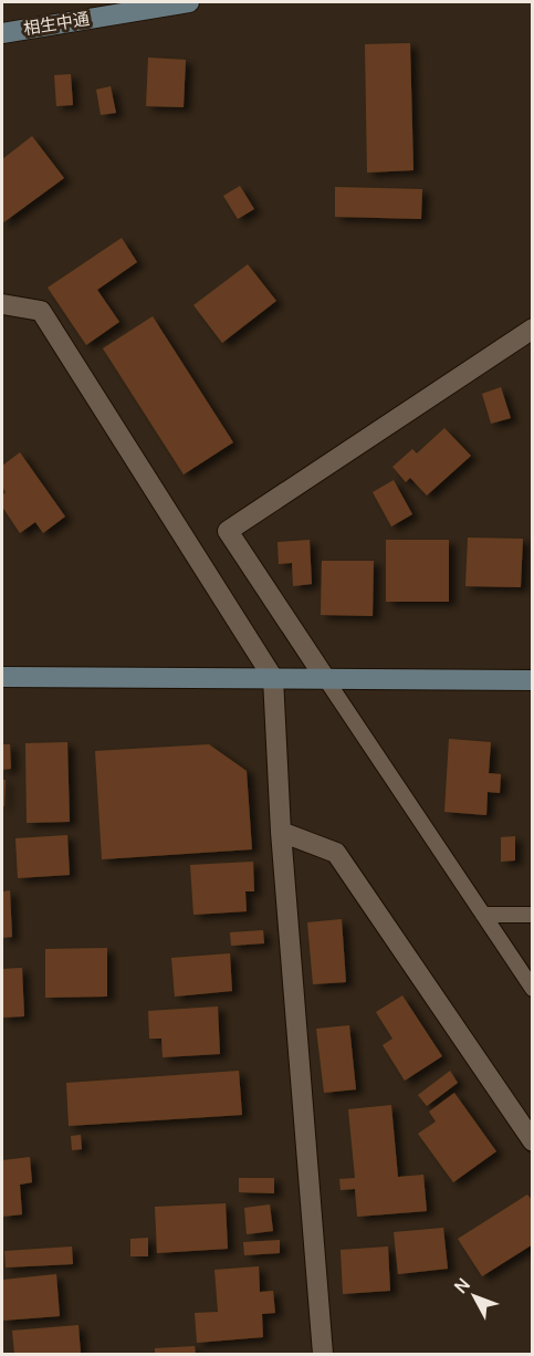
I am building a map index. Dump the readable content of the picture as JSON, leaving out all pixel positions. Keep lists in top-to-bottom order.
{
  "streets": {
    "street": ["相生中通"]
  },
  "north": "top left"
}
